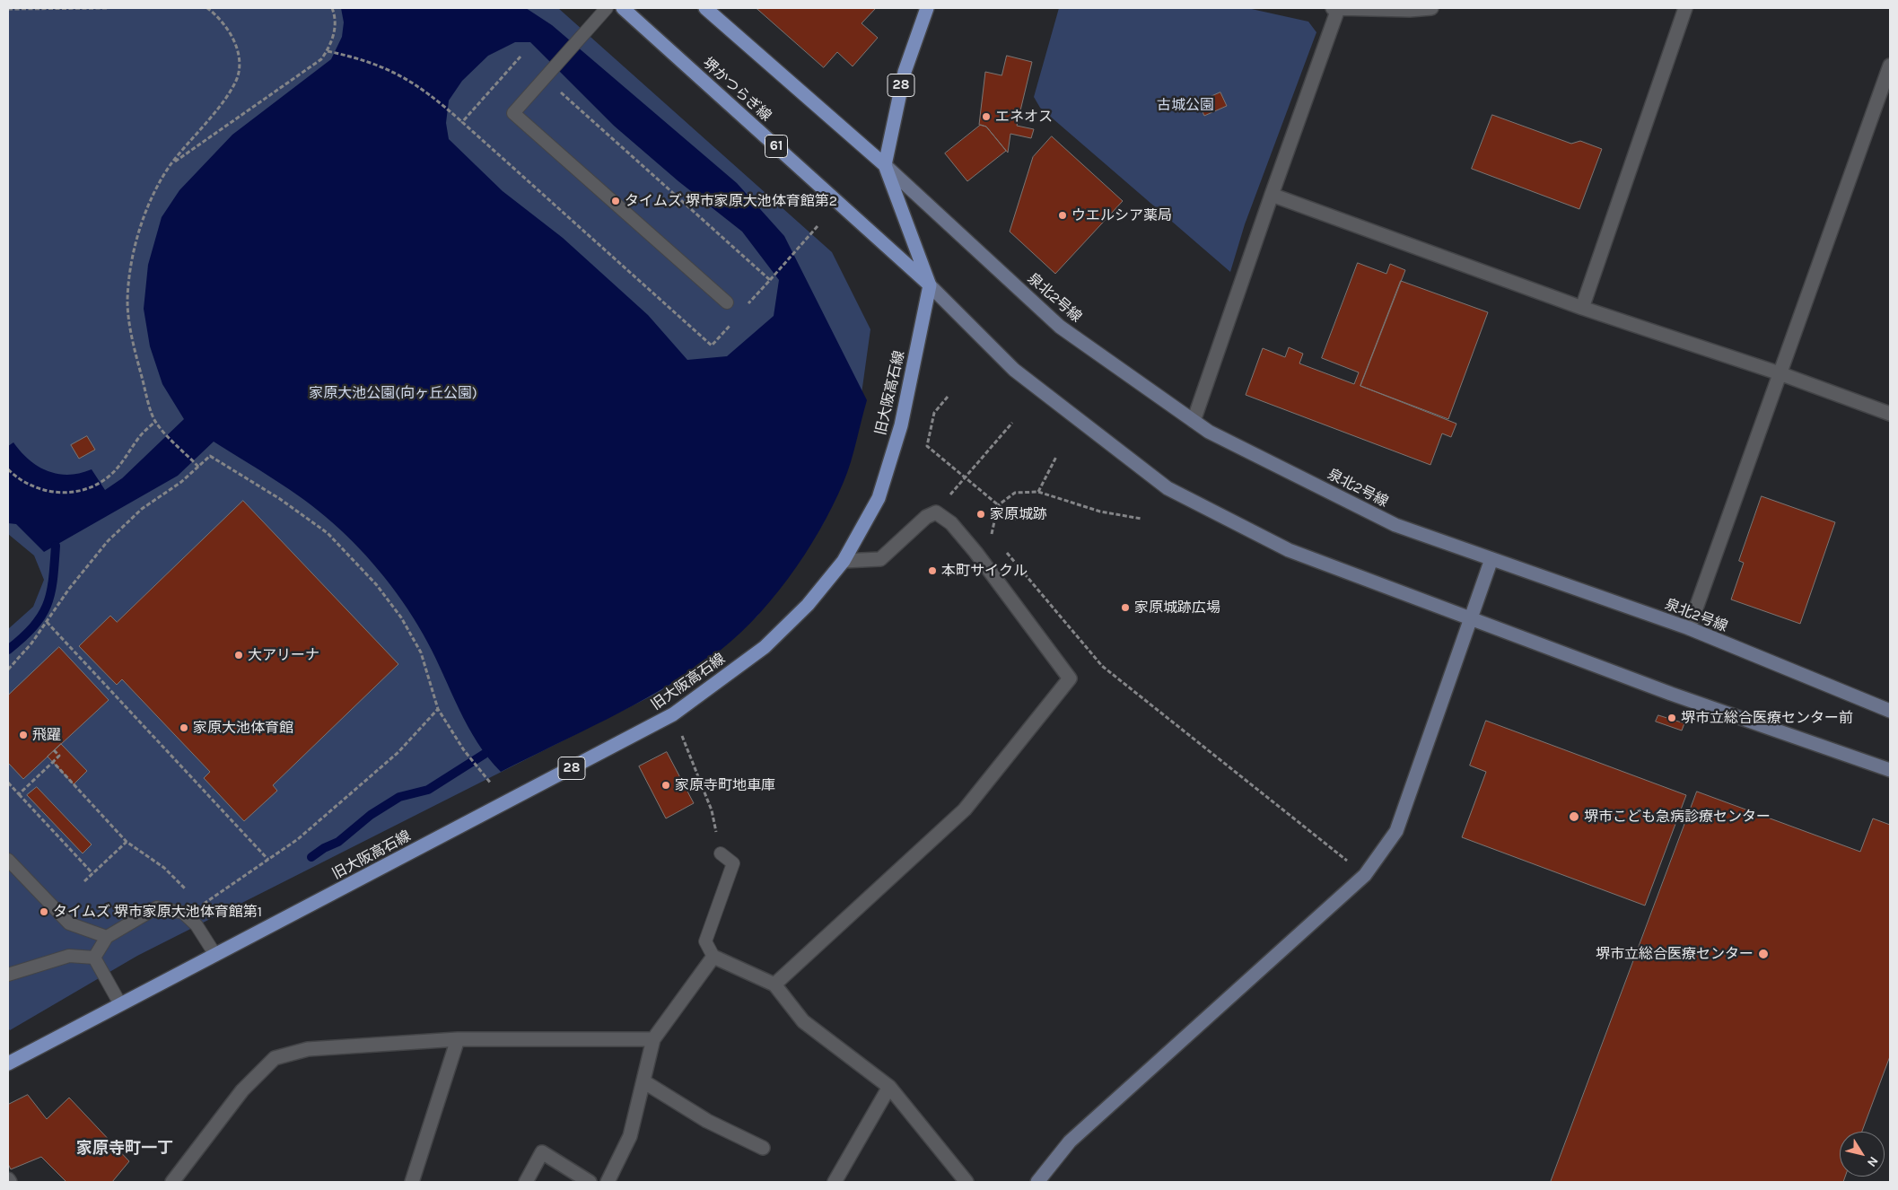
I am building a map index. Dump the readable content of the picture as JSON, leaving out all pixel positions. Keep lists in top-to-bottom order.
{
  "streets": {
    "main road": [
      "28",
      "堺かつらぎ線",
      "61",
      "旧大阪高石線"
    ],
    "street": ["泉北2号線"]
  },
  "crossings": [
    ["28", "泉北2号線"],
    ["堺かつらぎ線", "旧大阪高石線"]
  ],
  "districts": ["家原寺町一丁"],
  "parks": ["古城公園", "家原大池公園(向ヶ丘公園)"],
  "places": [
    "エネオス",
    "タイムズ 堺市家原大池体育館第2",
    "ウエルシア薬局",
    "家原城跡",
    "本町サイクル",
    "家原城跡広場",
    "大アリーナ",
    "堺市立総合医療センター前",
    "家原大池体育館",
    "飛躍",
    "家原寺町地車庫",
    "堺市こども急病診療センター",
    "タイムズ 堺市家原大池体育館第1",
    "堺市立総合医療センター"
  ],
  "north": "bottom right"
}
